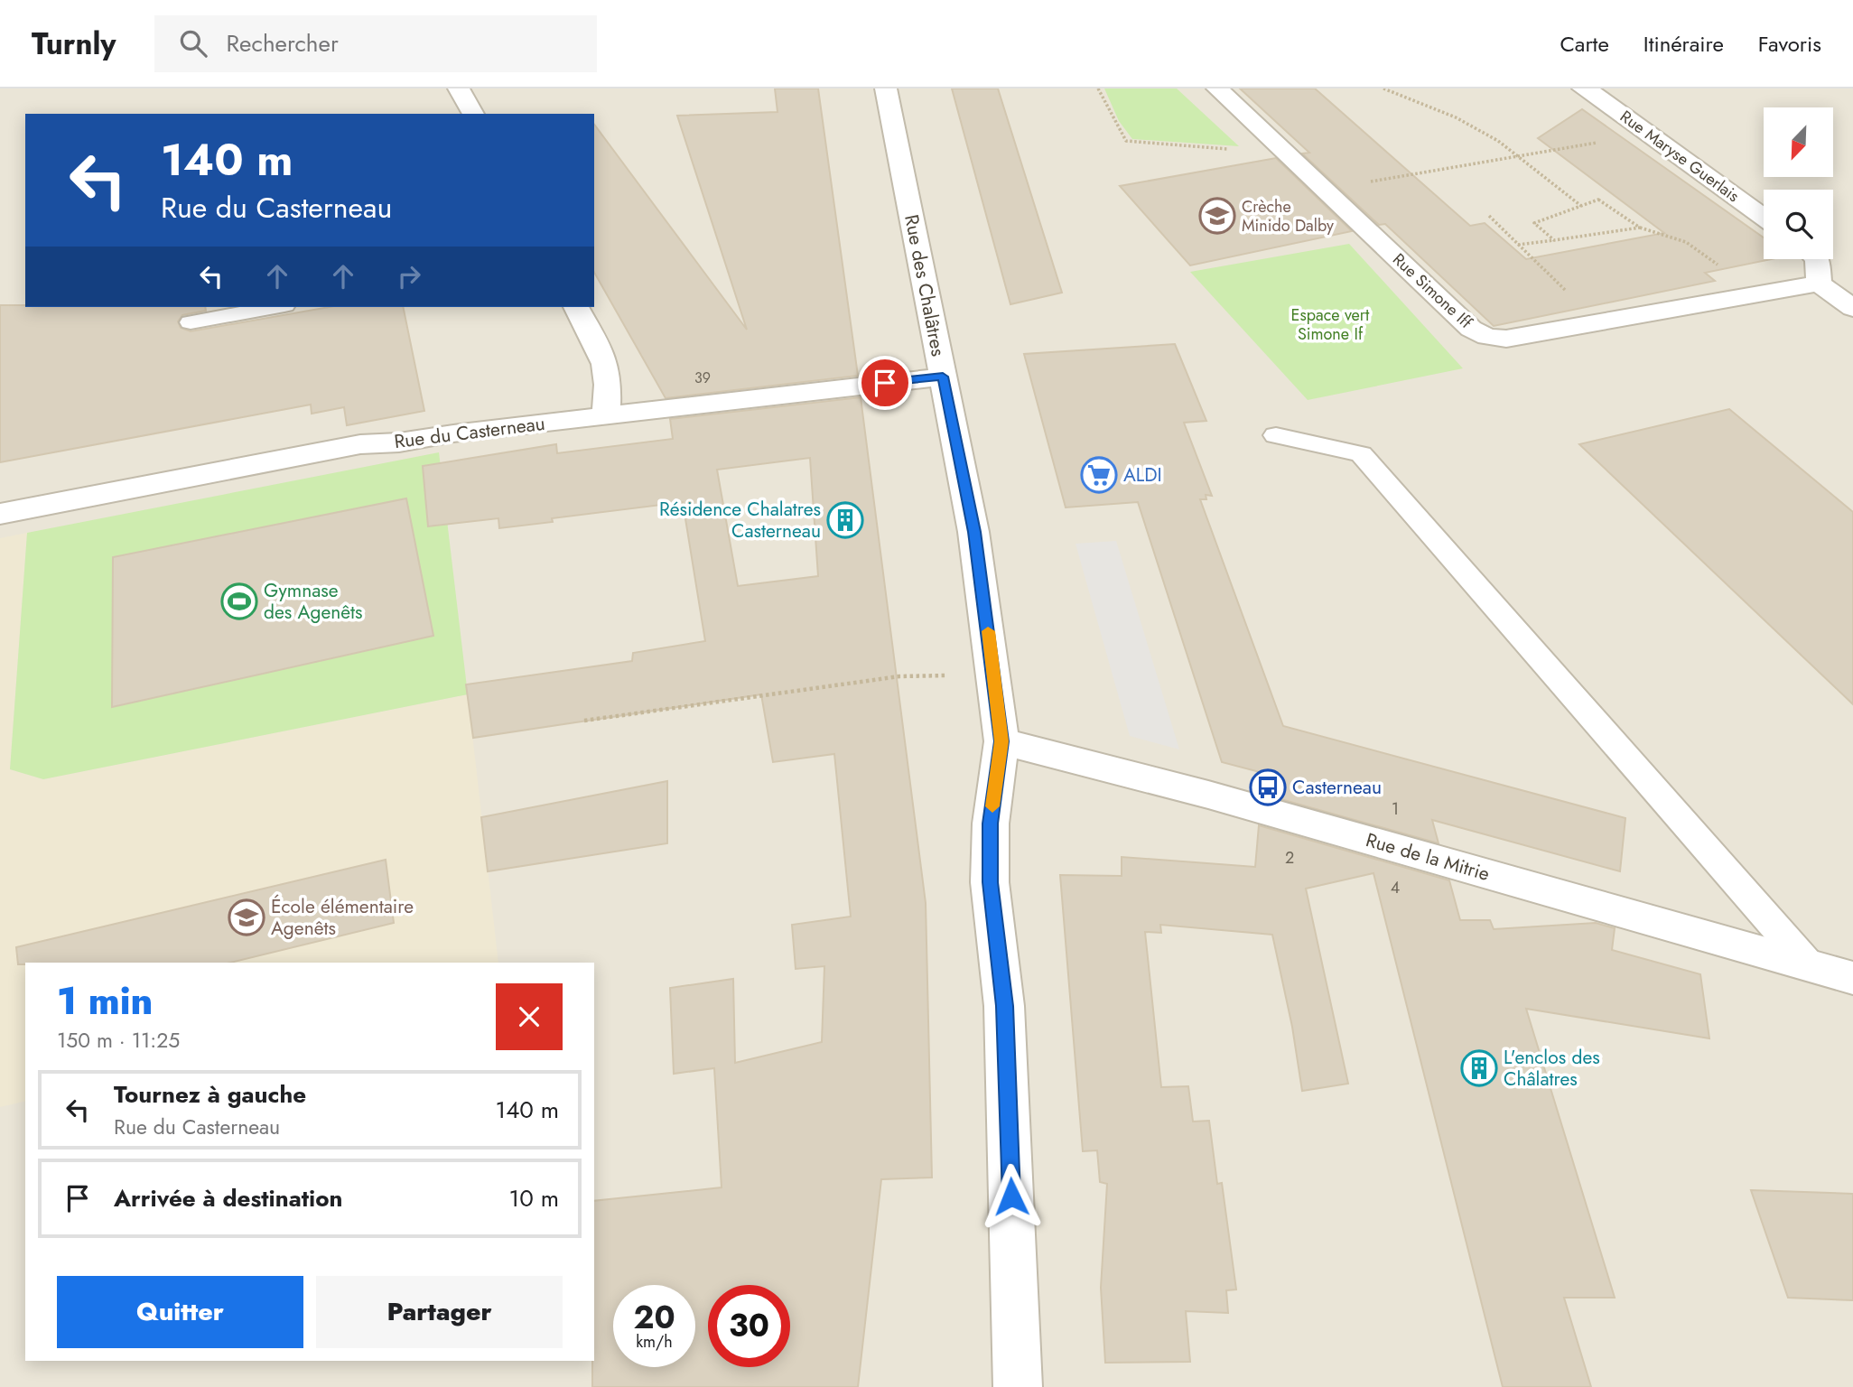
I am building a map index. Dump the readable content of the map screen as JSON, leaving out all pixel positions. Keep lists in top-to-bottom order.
{
  "streets": {
    "street": [
      "Rue Maryse Guerlais",
      "Rue des Chalâtres",
      "Rue Simone Iff",
      "Rue du Casterneau",
      "Rue de la Mitrie"
    ]
  },
  "crossings": [
    ["Rue des Chalâtres", "Rue du Casterneau"],
    ["Rue des Chalâtres", "Rue de la Mitrie"]
  ],
  "parks": ["Espace vert Simone If"],
  "places": {
    "school or university": ["Crèche Minido Dalby", "École élémentaire Agenêts"],
    "supermarket": ["ALDI"],
    "building": ["Résidence Chalatres Casterneau", "L'enclos des Châlatres"],
    "sports": ["Gymnase des Agenêts"],
    "bus stop": ["Casterneau"]
  },
  "house_numbers": [
    "39",
    "1",
    "2",
    "4"
  ],
  "north": "bottom left",
  "page": {
    "header": "Turnly",
    "search": "Rechercher",
    "nav": ["Carte", "Itinéraire", "Favoris"],
    "turn": ["140 m", "Rue du Casterneau"],
    "heading": ["1 min", "150 m · 11:25"],
    "list": [
      {
        "name": "Tournez à gauche",
        "note": "Rue du Casterneau",
        "value": "140 m"
      },
      {
        "name": "Arrivée à destination",
        "value": "10 m"
      }
    ],
    "buttons": ["Quitter", "Partager"],
    "speed": "20 km/h",
    "limit": "30"
  }
}
